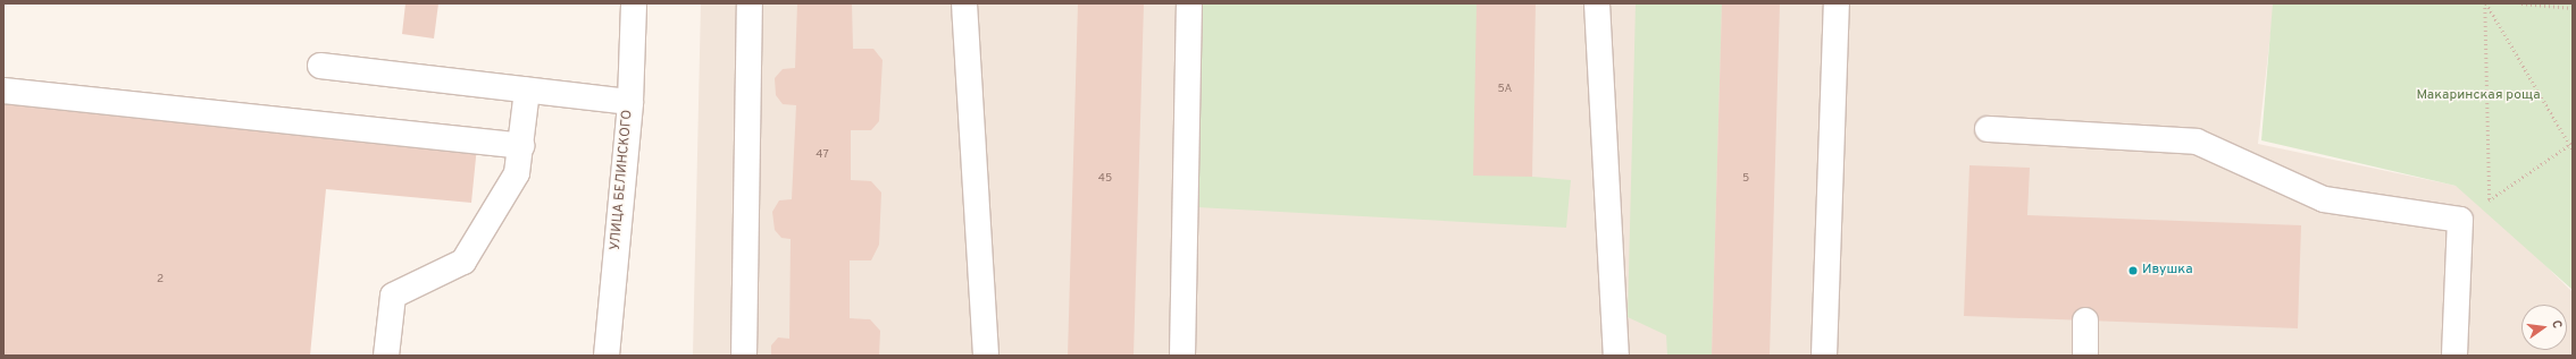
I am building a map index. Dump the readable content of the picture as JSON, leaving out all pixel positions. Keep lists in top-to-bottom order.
{
  "streets": {
    "street": ["УЛИЦА БЕЛИНСКОГО"]
  },
  "parks": ["Макаринская роща"],
  "places": ["Ивушка"],
  "house_numbers": [
    "5А",
    "47",
    "45",
    "5",
    "2"
  ],
  "north": "right"
}
